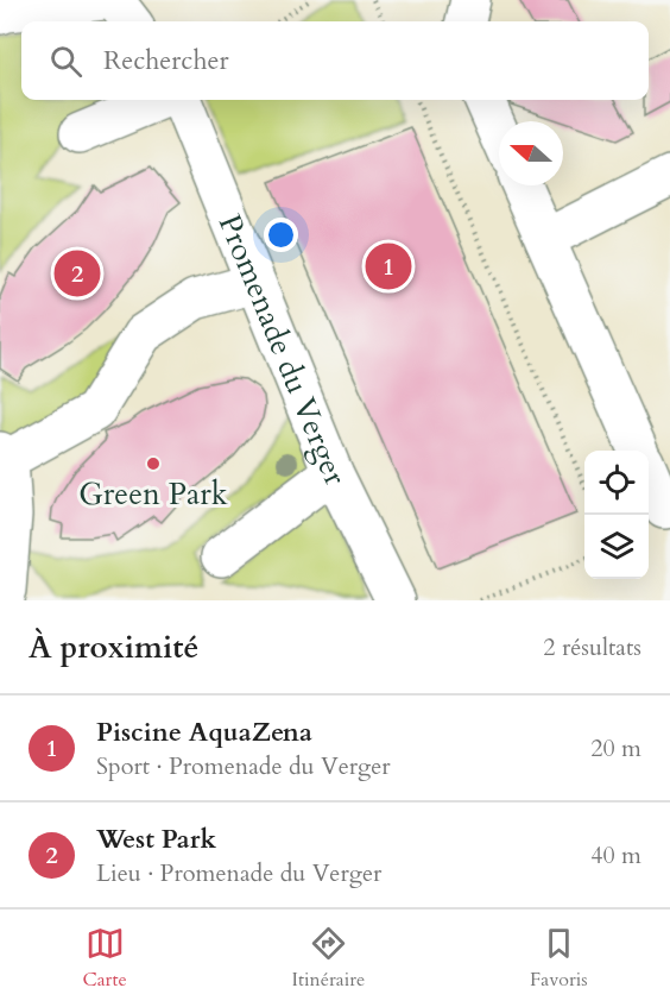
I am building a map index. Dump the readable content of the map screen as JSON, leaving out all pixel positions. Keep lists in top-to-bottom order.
{
  "streets": {
    "street": ["Promenade du Verger"]
  },
  "places": ["Green Park"],
  "north": "left",
  "page": {
    "search": "Rechercher",
    "pins": ["1", "2"],
    "heading": ["À proximité", "2 résultats"],
    "list": [
      {
        "mark": "1",
        "name": "Piscine AquaZena",
        "note": "Sport · Promenade du Verger",
        "value": "20 m"
      },
      {
        "mark": "2",
        "name": "West Park",
        "note": "Lieu · Promenade du Verger",
        "value": "40 m"
      }
    ],
    "nav": ["Carte", "Itinéraire", "Favoris"]
  }
}
